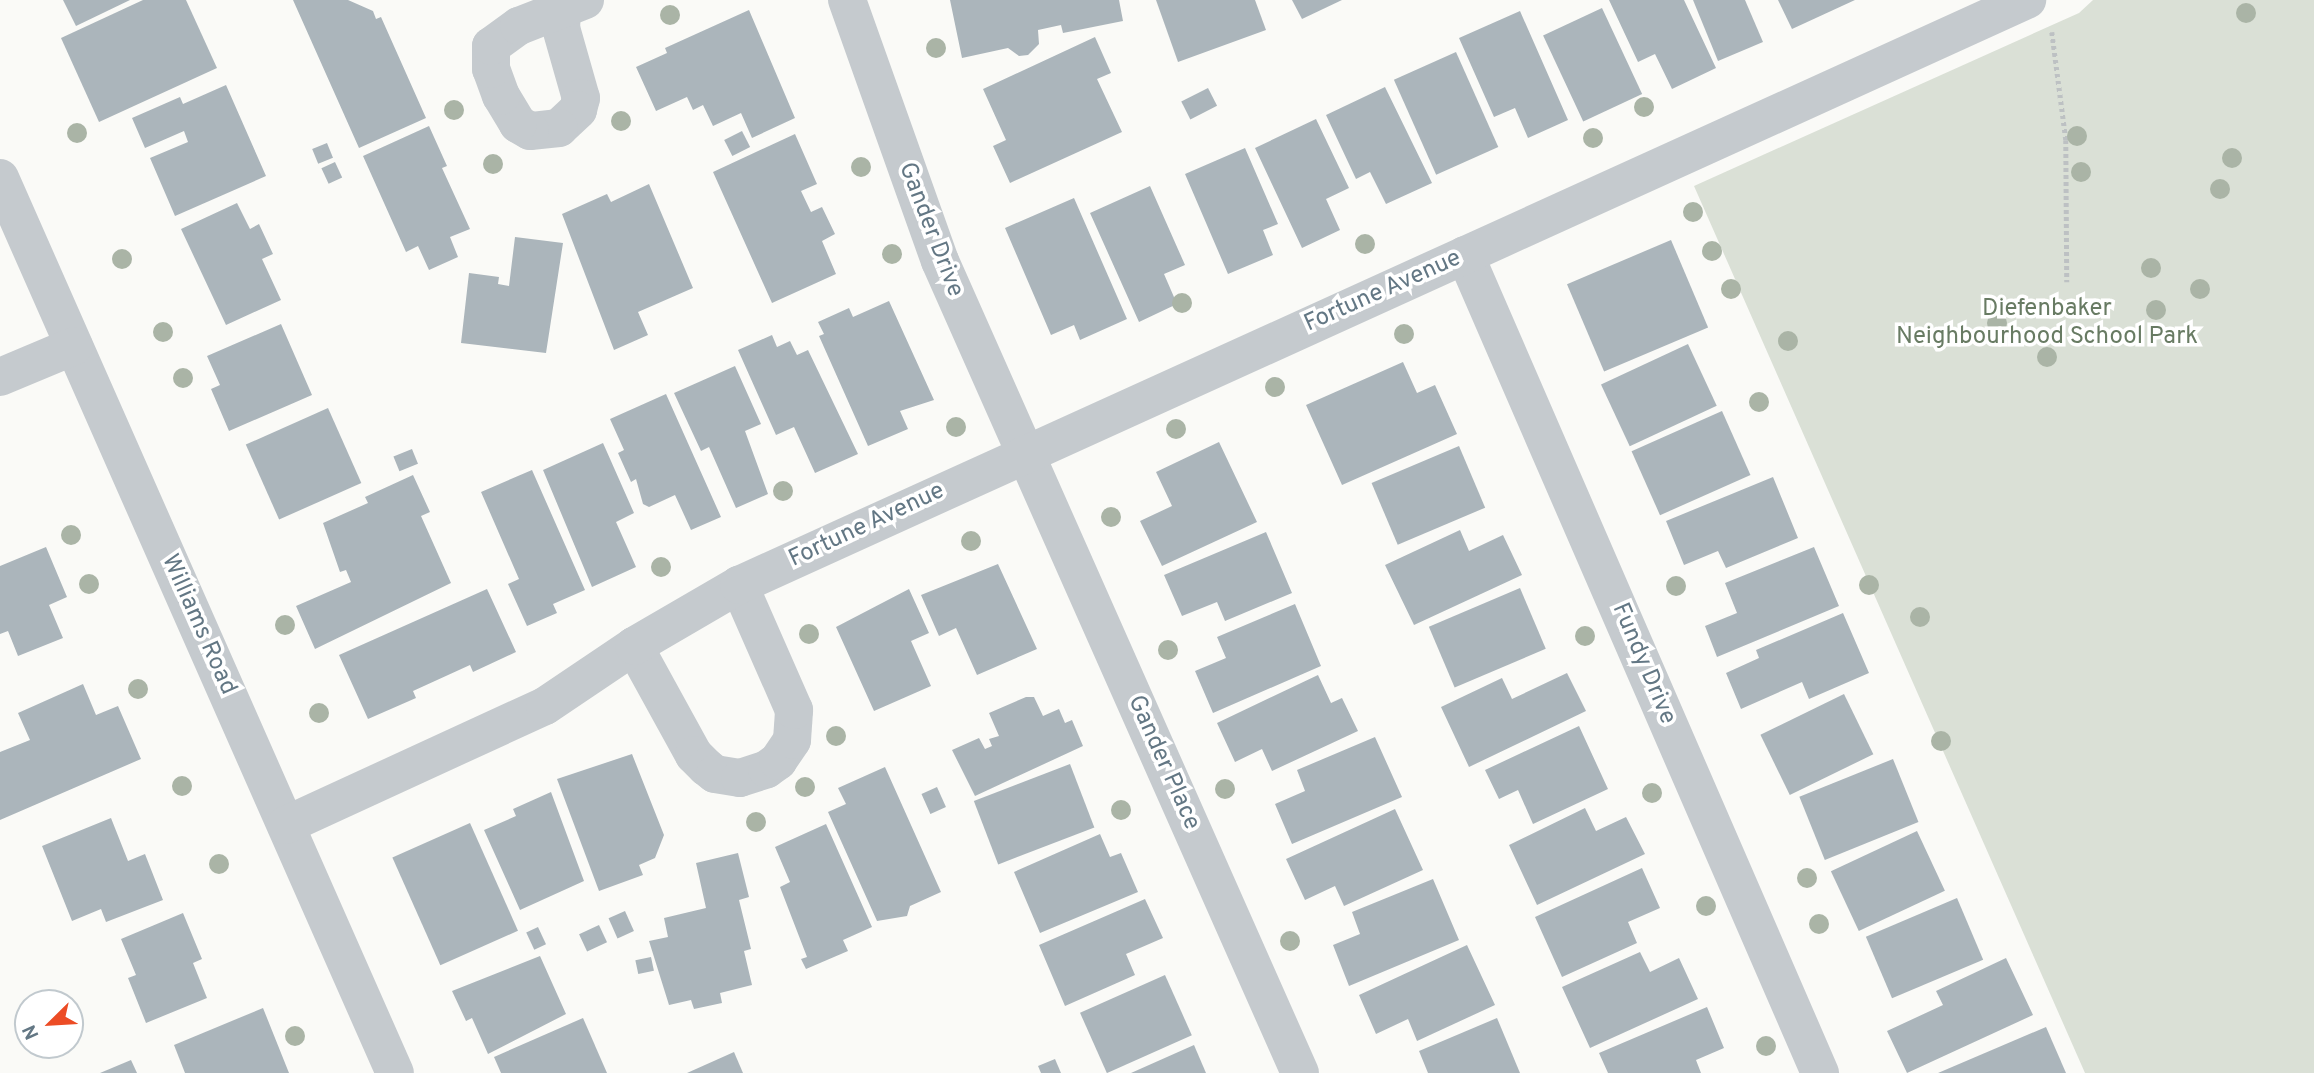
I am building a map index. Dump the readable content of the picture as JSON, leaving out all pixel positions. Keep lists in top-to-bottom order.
{
  "streets": {
    "street": [
      "Gander Drive",
      "Fortune Avenue",
      "Williams Road",
      "Fundy Drive",
      "Gander Place"
    ]
  },
  "crossings": [
    ["Gander Drive", "Fortune Avenue"],
    ["Gander Drive", "Gander Place"],
    ["Fortune Avenue", "Williams Road"],
    ["Fortune Avenue", "Fundy Drive"],
    ["Fortune Avenue", "Gander Place"]
  ],
  "parks": ["Diefenbaker Neighbourhood School Park"],
  "north": "bottom left"
}
